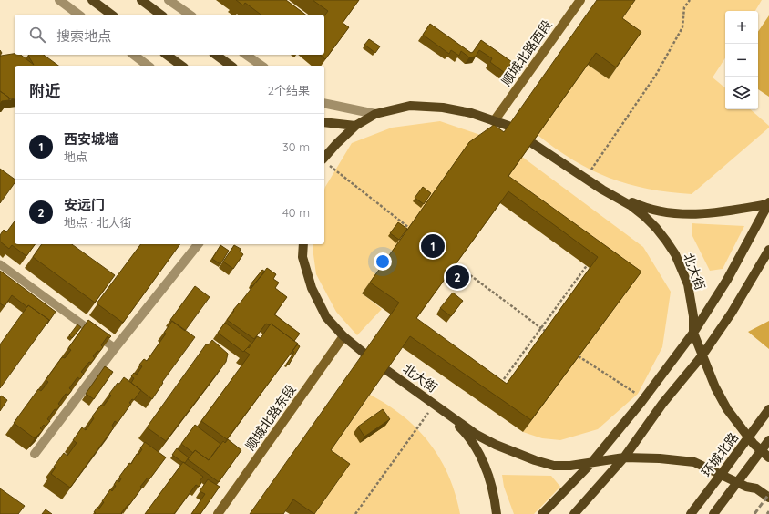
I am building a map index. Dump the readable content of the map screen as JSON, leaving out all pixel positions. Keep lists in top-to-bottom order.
{
  "streets": {
    "main road": ["北大街", "环城北路"],
    "street": ["顺城北路西段", "顺城北路东段"]
  },
  "page": {
    "map_buttons": ["+", "−"],
    "search": "搜索地点",
    "heading": ["附近", "2个结果"],
    "list": [
      {
        "mark": "1",
        "name": "西安城墙",
        "note": "地点",
        "value": "30 m"
      },
      {
        "mark": "2",
        "name": "安远门",
        "note": "地点 · 北大街",
        "value": "40 m"
      }
    ],
    "pins": ["1", "2"]
  }
}
